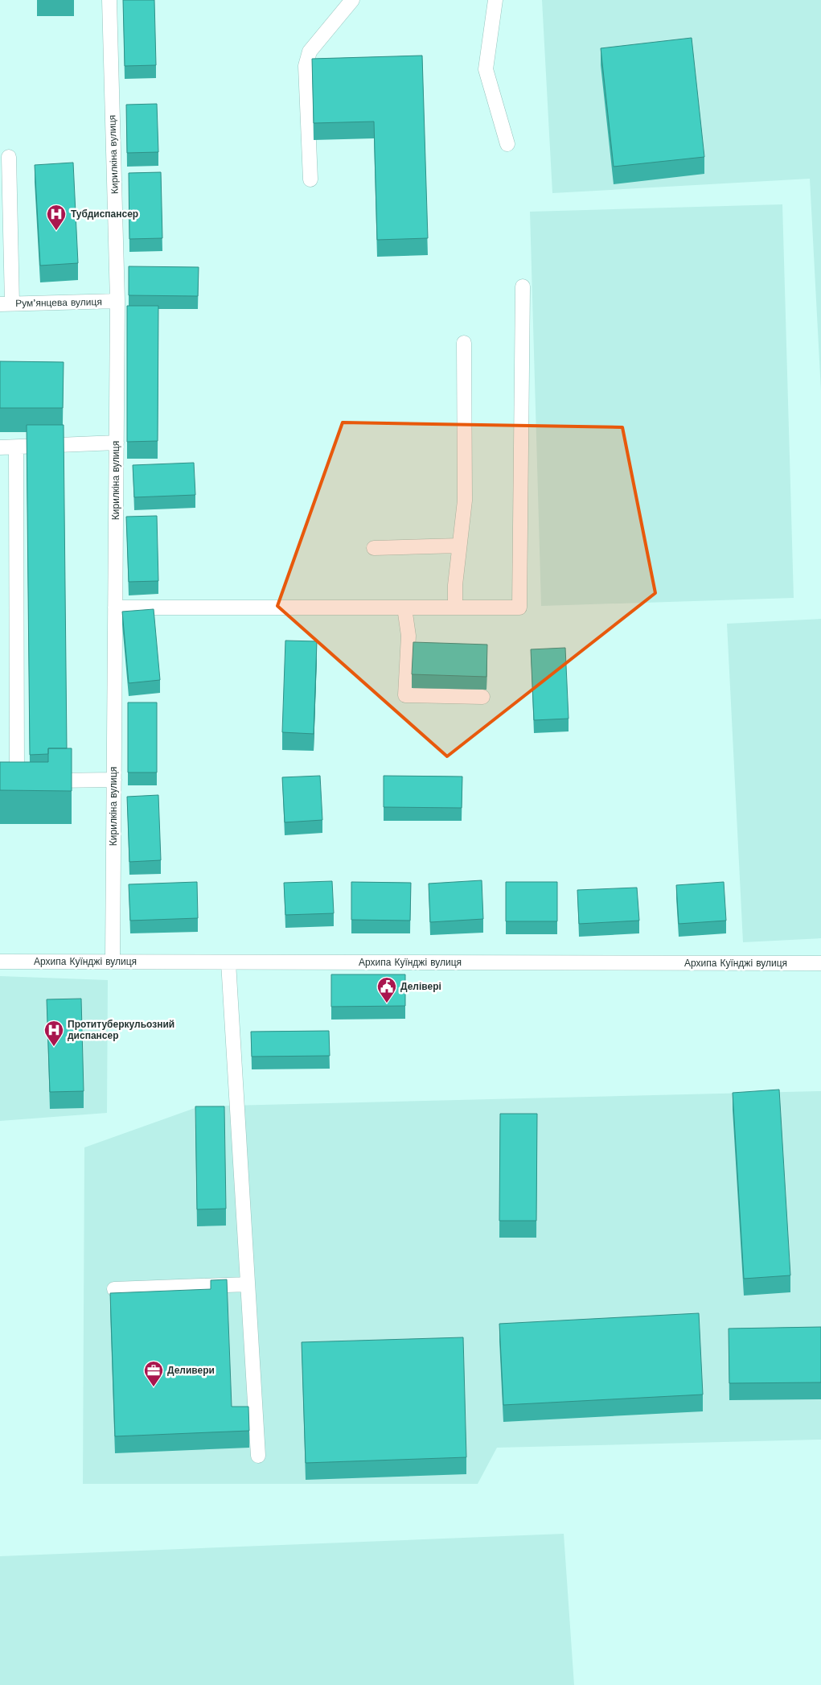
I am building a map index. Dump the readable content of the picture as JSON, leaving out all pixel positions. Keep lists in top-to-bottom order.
{
  "streets": {
    "street": ["Кирилкіна вулиця", "Рум’янцева вулиця", "Архипа Куїнджі вулиця"]
  },
  "crossings": [
    ["Кирилкіна вулиця", "Рум’янцева вулиця"],
    ["Кирилкіна вулиця", "Архипа Куїнджі вулиця"]
  ],
  "places": {
    "hospital": ["Тубдиспансер", "Протитуберкульозний диспансер"],
    "public building": ["Делівері"],
    "office": ["Деливери"]
  }
}
